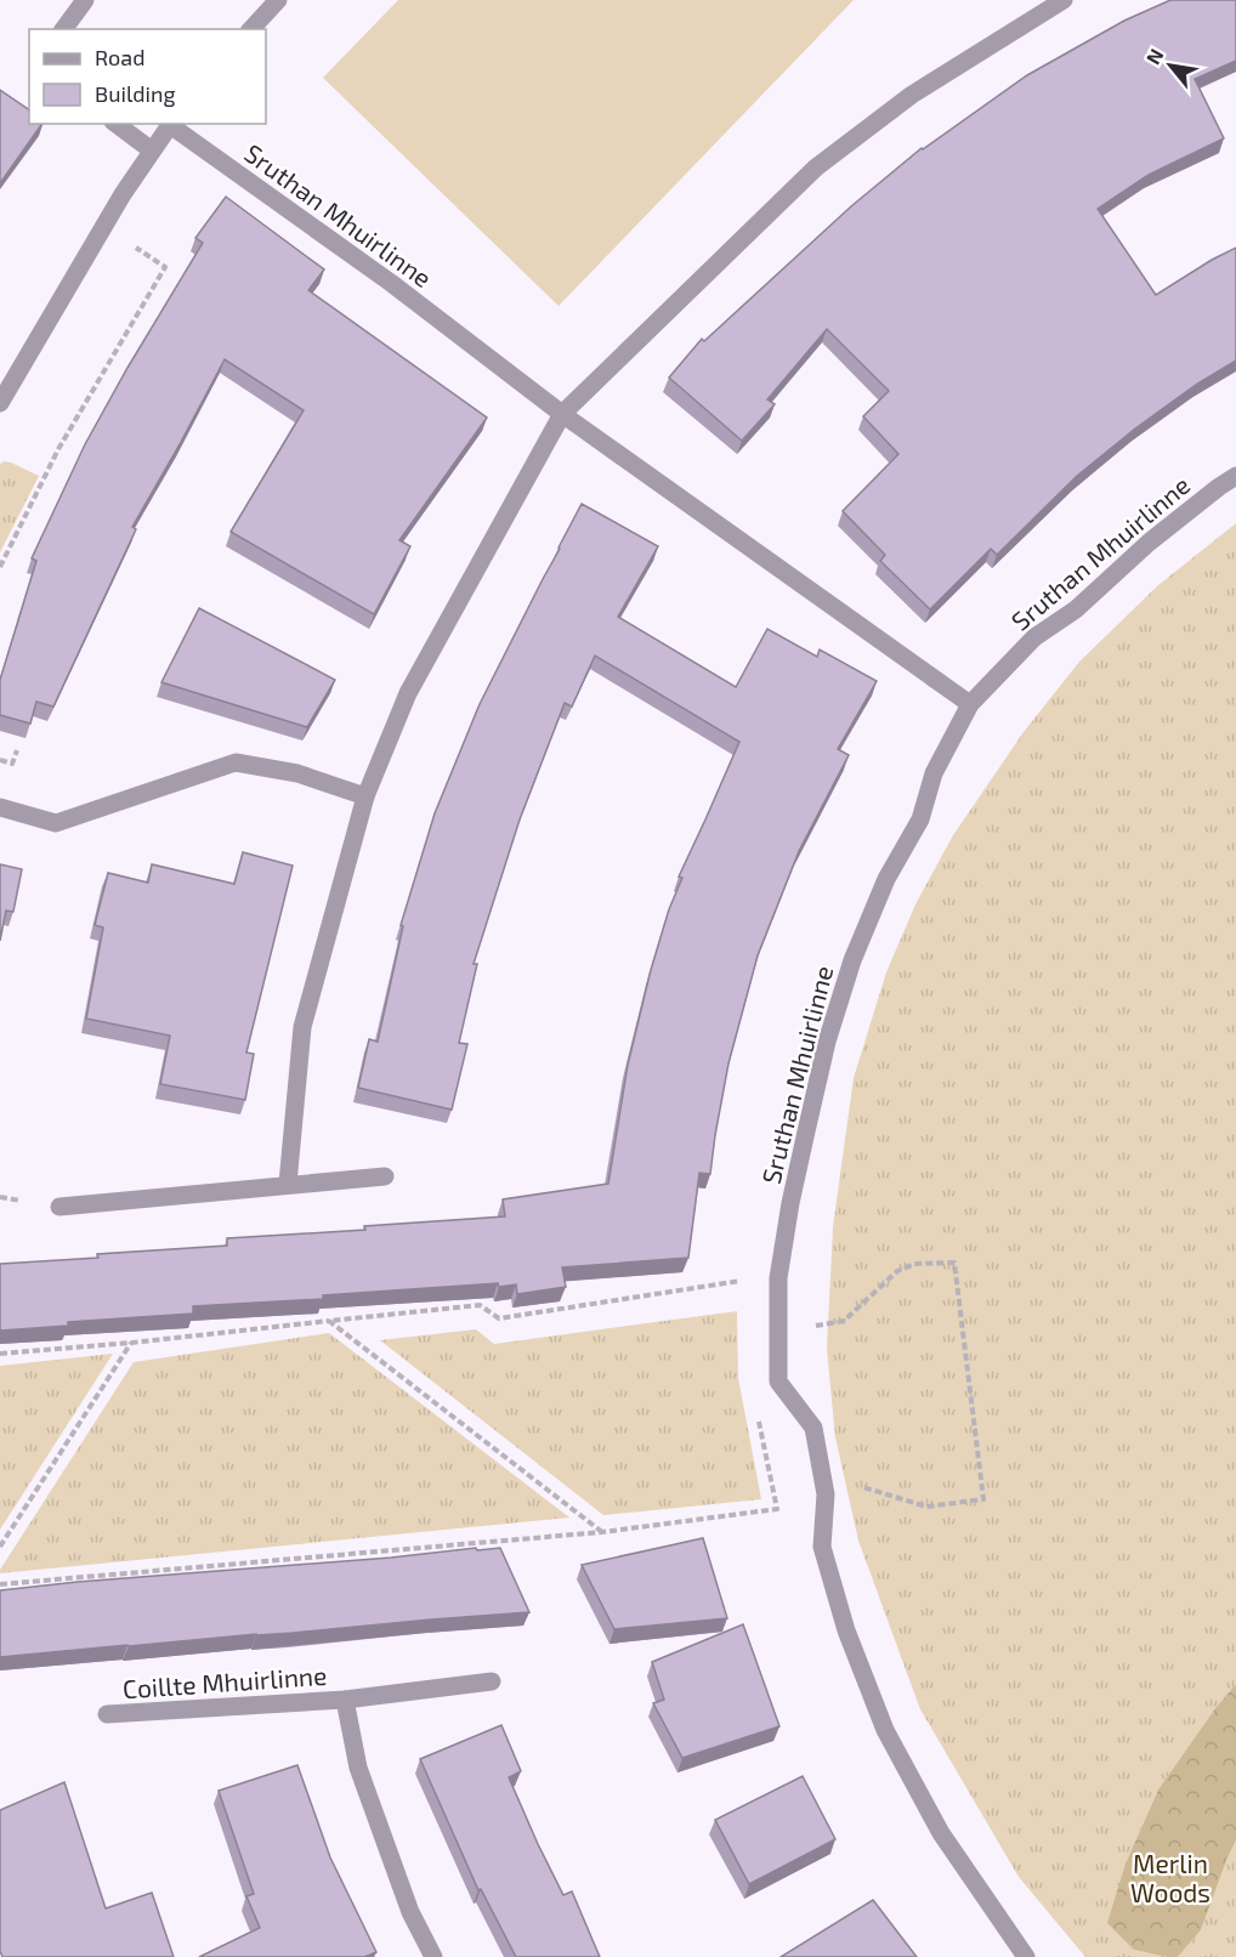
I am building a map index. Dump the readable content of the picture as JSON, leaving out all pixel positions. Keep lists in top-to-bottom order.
{
  "streets": {
    "street": ["Sruthan Mhuirlinne", "Coillte Mhuirlinne"]
  },
  "parks": ["Merlin Woods"],
  "legend": ["Road", "Building"],
  "north": "top left"
}
